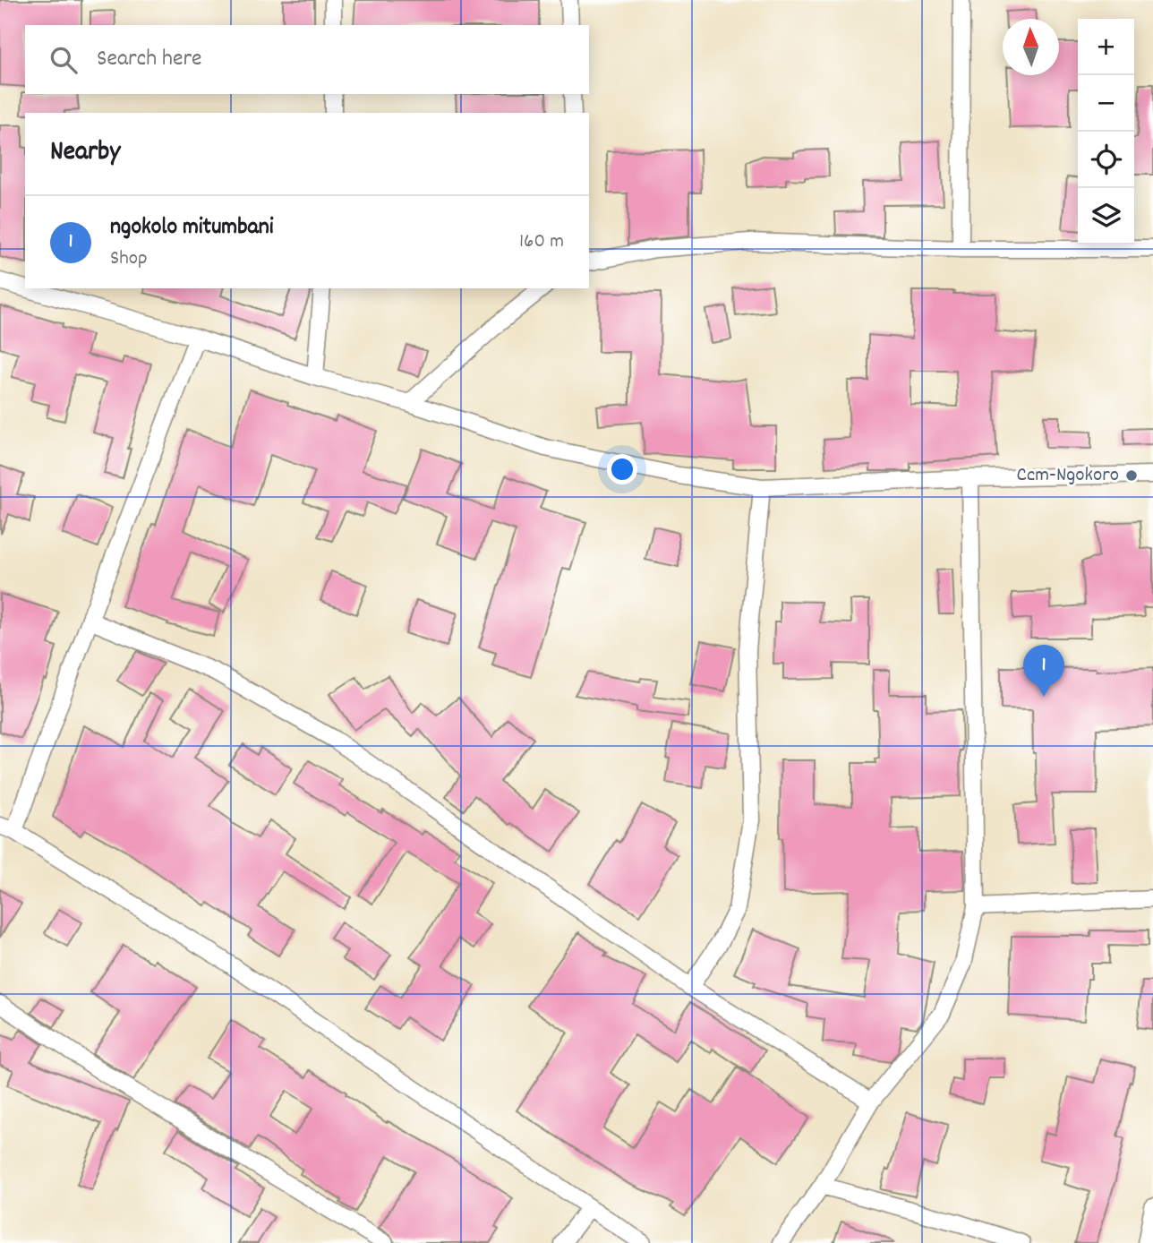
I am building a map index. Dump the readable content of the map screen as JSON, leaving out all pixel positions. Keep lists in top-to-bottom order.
{
  "places": ["Ccm-Ngokoro"],
  "north": "top",
  "page": {
    "map_buttons": ["+", "−"],
    "search": "Search here",
    "heading": "Nearby",
    "list": [
      {
        "mark": "1",
        "name": "ngokolo mitumbani",
        "note": "Shop",
        "value": "160 m"
      }
    ],
    "pins": "1"
  }
}
